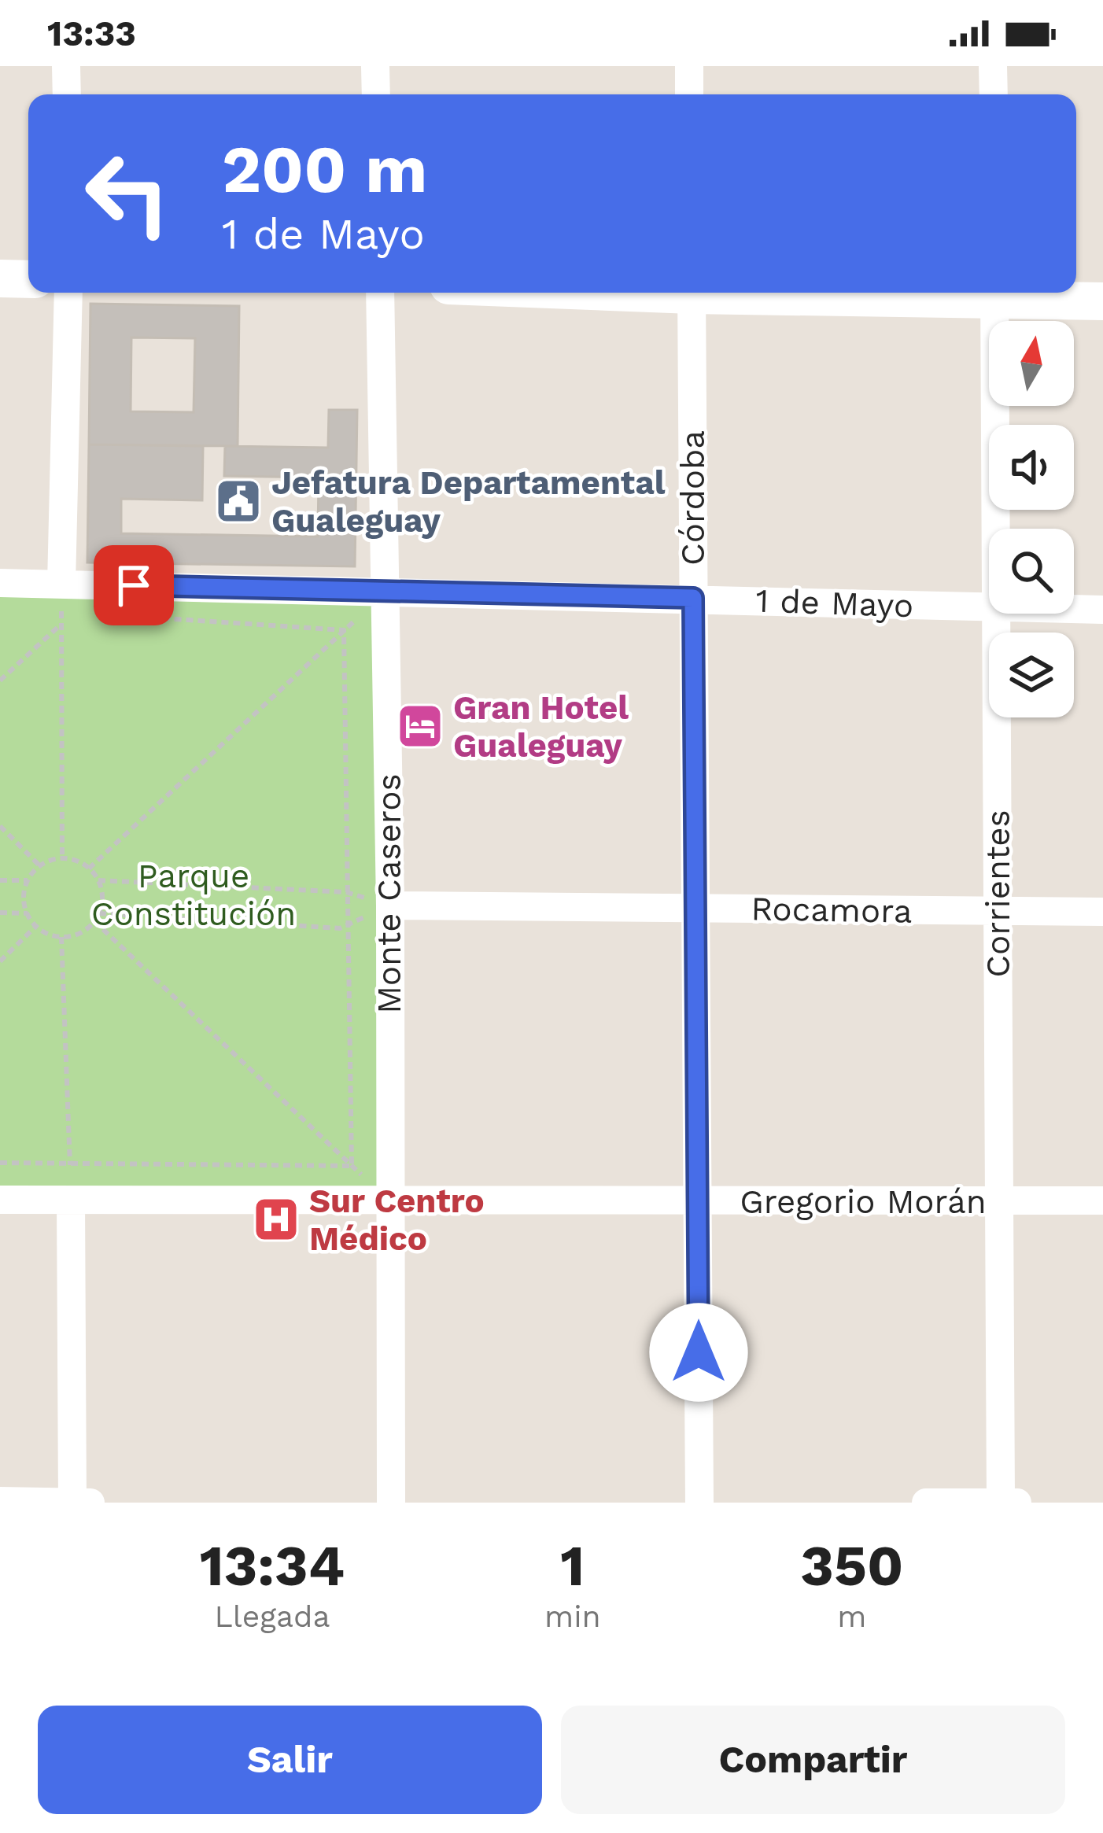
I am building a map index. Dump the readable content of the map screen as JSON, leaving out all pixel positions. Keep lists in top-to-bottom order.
{
  "streets": {
    "street": [
      "Córdoba",
      "1 de Mayo",
      "Monte Caseros",
      "Corrientes",
      "Rocamora",
      "Gregorio Morán"
    ]
  },
  "crossings": [
    ["Córdoba", "1 de Mayo"],
    ["Córdoba", "Rocamora"],
    ["Córdoba", "Gregorio Morán"],
    ["1 de Mayo", "Monte Caseros"],
    ["Monte Caseros", "Rocamora"],
    ["Monte Caseros", "Gregorio Morán"],
    ["Corrientes", "Rocamora"],
    ["Corrientes", "Gregorio Morán"]
  ],
  "parks": ["Parque Constitución"],
  "places": {
    "public building": ["Jefatura Departamental Gualeguay"],
    "hotel": ["Gran Hotel Gualeguay"],
    "hospital": ["Sur Centro Médico"]
  },
  "north": "top",
  "page": {
    "status": "13:33",
    "turn": ["200 m", "1 de Mayo"],
    "eta": [
      "13:34",
      "Llegada",
      "1",
      "min",
      "350",
      "m"
    ],
    "buttons": ["Salir", "Compartir"]
  }
}
